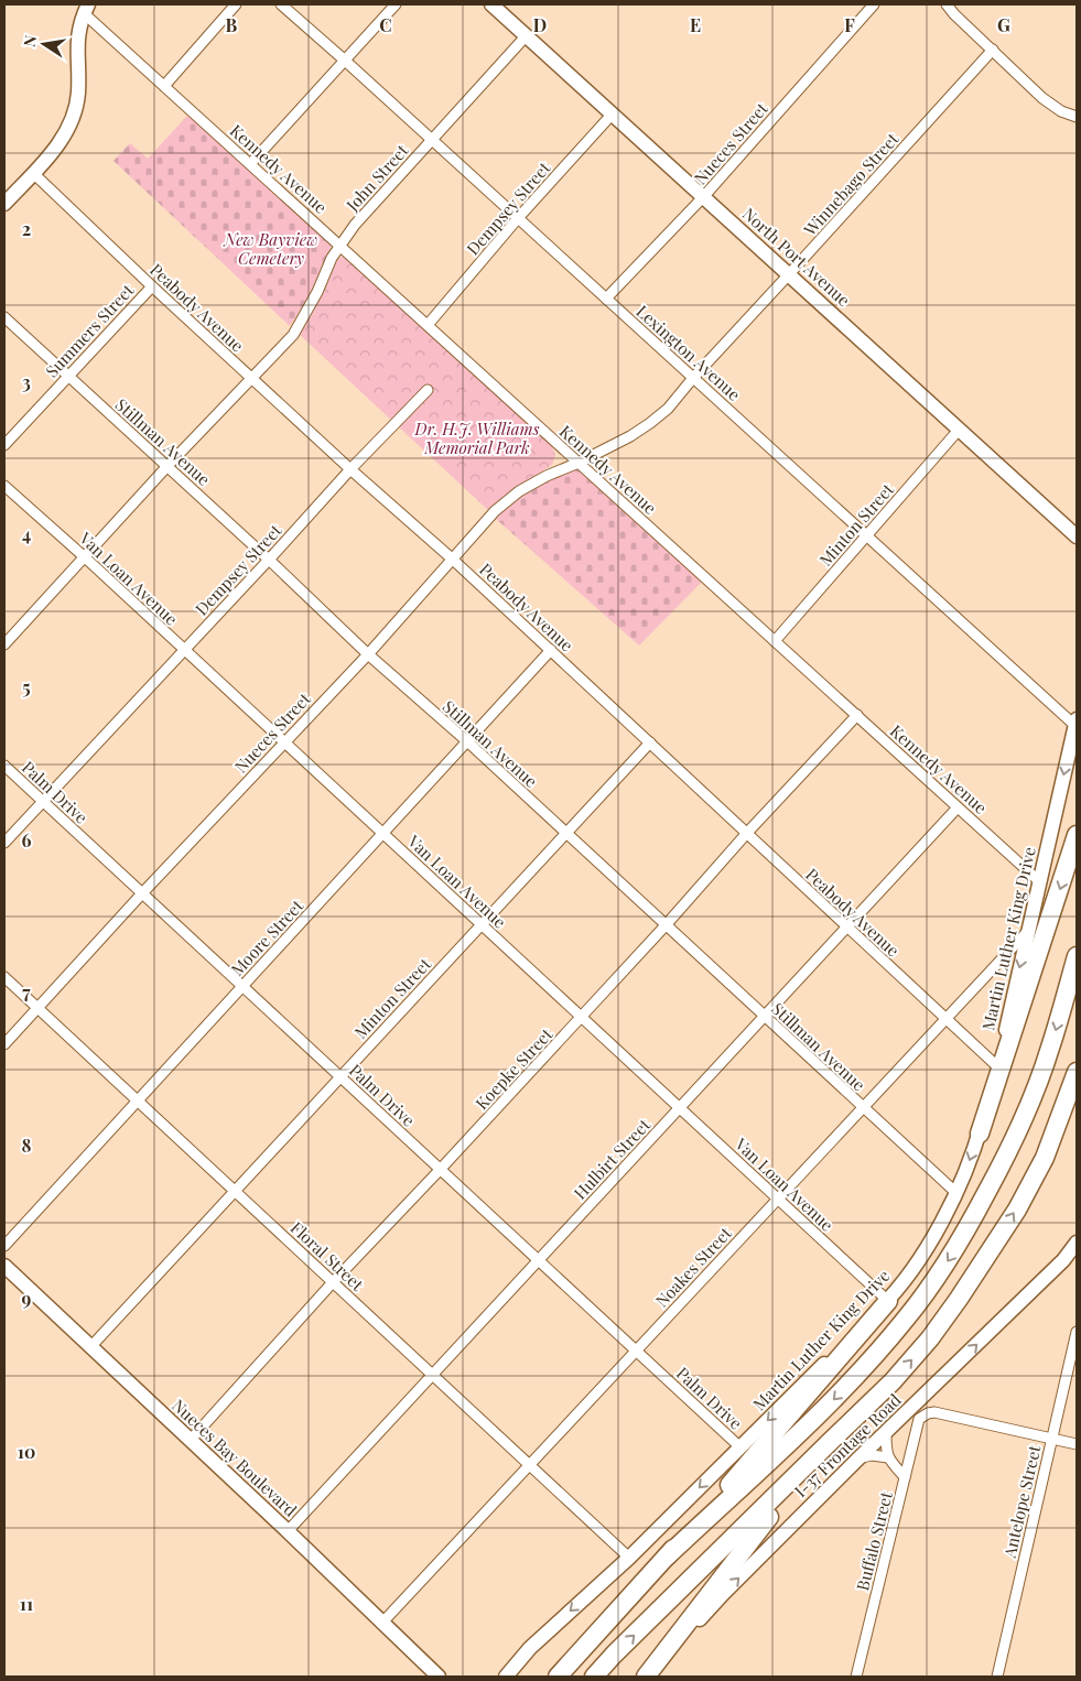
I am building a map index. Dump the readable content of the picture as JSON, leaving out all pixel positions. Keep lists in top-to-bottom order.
{
  "streets": {
    "main road": [
      "North Port Avenue",
      "Martin Luther King Drive",
      "I-37 Frontage Road",
      "Nueces Bay Boulevard"
    ],
    "street": [
      "Nueces Street",
      "Kennedy Avenue",
      "John Street",
      "Winnebago Street",
      "Dempsey Street",
      "Peabody Avenue",
      "Summers Street",
      "Lexington Avenue",
      "Stillman Avenue",
      "Minton Street",
      "Van Loan Avenue",
      "Palm Drive",
      "Moore Street",
      "Koepke Street",
      "Hulbirt Street",
      "Floral Street",
      "Noakes Street",
      "Antelope Street",
      "Buffalo Street"
    ]
  },
  "crossings": [
    ["Nueces Street", "Kennedy Avenue"],
    ["Nueces Street", "Winnebago Street"],
    ["Nueces Street", "North Port Avenue"],
    ["Nueces Street", "Peabody Avenue"],
    ["Nueces Street", "Lexington Avenue"],
    ["Nueces Street", "Stillman Avenue"],
    ["Nueces Street", "Van Loan Avenue"],
    ["Nueces Street", "Palm Drive"],
    ["Nueces Street", "Floral Street"],
    ["Kennedy Avenue", "John Street"],
    ["Kennedy Avenue", "Winnebago Street"],
    ["Kennedy Avenue", "Dempsey Street"],
    ["Kennedy Avenue", "Minton Street"],
    ["Kennedy Avenue", "Martin Luther King Drive"],
    ["Kennedy Avenue", "Koepke Street"],
    ["Kennedy Avenue", "Hulbirt Street"],
    ["John Street", "North Port Avenue"],
    ["John Street", "Peabody Avenue"],
    ["John Street", "Lexington Avenue"],
    ["John Street", "Stillman Avenue"],
    ["John Street", "Van Loan Avenue"],
    ["Winnebago Street", "North Port Avenue"],
    ["Winnebago Street", "Lexington Avenue"],
    ["Dempsey Street", "North Port Avenue"],
    ["Dempsey Street", "Peabody Avenue"],
    ["Dempsey Street", "Lexington Avenue"],
    ["Dempsey Street", "Stillman Avenue"],
    ["Dempsey Street", "Van Loan Avenue"],
    ["Dempsey Street", "Palm Drive"],
    ["North Port Avenue", "Minton Street"],
    ["Peabody Avenue", "Summers Street"],
    ["Peabody Avenue", "Minton Street"],
    ["Peabody Avenue", "Moore Street"],
    ["Peabody Avenue", "Martin Luther King Drive"],
    ["Peabody Avenue", "Koepke Street"],
    ["Peabody Avenue", "Hulbirt Street"],
    ["Peabody Avenue", "Noakes Street"],
    ["Summers Street", "Stillman Avenue"],
    ["Lexington Avenue", "Minton Street"],
    ["Lexington Avenue", "Martin Luther King Drive"],
    ["Stillman Avenue", "Minton Street"],
    ["Stillman Avenue", "Moore Street"],
    ["Stillman Avenue", "Martin Luther King Drive"],
    ["Stillman Avenue", "Koepke Street"],
    ["Stillman Avenue", "Hulbirt Street"],
    ["Stillman Avenue", "Noakes Street"],
    ["Minton Street", "Van Loan Avenue"],
    ["Minton Street", "Palm Drive"],
    ["Minton Street", "Floral Street"],
    ["Minton Street", "Nueces Bay Boulevard"],
    ["Van Loan Avenue", "Moore Street"],
    ["Van Loan Avenue", "Martin Luther King Drive"],
    ["Van Loan Avenue", "Koepke Street"],
    ["Van Loan Avenue", "Hulbirt Street"],
    ["Van Loan Avenue", "Noakes Street"],
    ["Palm Drive", "Moore Street"],
    ["Palm Drive", "Martin Luther King Drive"],
    ["Palm Drive", "Koepke Street"],
    ["Palm Drive", "Hulbirt Street"],
    ["Palm Drive", "Noakes Street"],
    ["Moore Street", "Floral Street"],
    ["Martin Luther King Drive", "Floral Street"],
    ["Martin Luther King Drive", "Noakes Street"],
    ["Koepke Street", "Floral Street"],
    ["Koepke Street", "Nueces Bay Boulevard"],
    ["Hulbirt Street", "Floral Street"],
    ["Hulbirt Street", "Nueces Bay Boulevard"],
    ["Floral Street", "Noakes Street"],
    ["Noakes Street", "Nueces Bay Boulevard"],
    ["Antelope Street", "Buffalo Street"]
  ],
  "one_way": ["Martin Luther King Drive", "I-37 Frontage Road"],
  "parks": ["New Bayview Cemetery", "Dr. H.J. Williams Memorial Park"],
  "north": "left",
  "grid": {
    "columns": [
      "B",
      "C",
      "D",
      "E",
      "F",
      "G"
    ],
    "rows": [
      "2",
      "3",
      "4",
      "5",
      "6",
      "7",
      "8",
      "9",
      "10",
      "11"
    ]
  }
}
